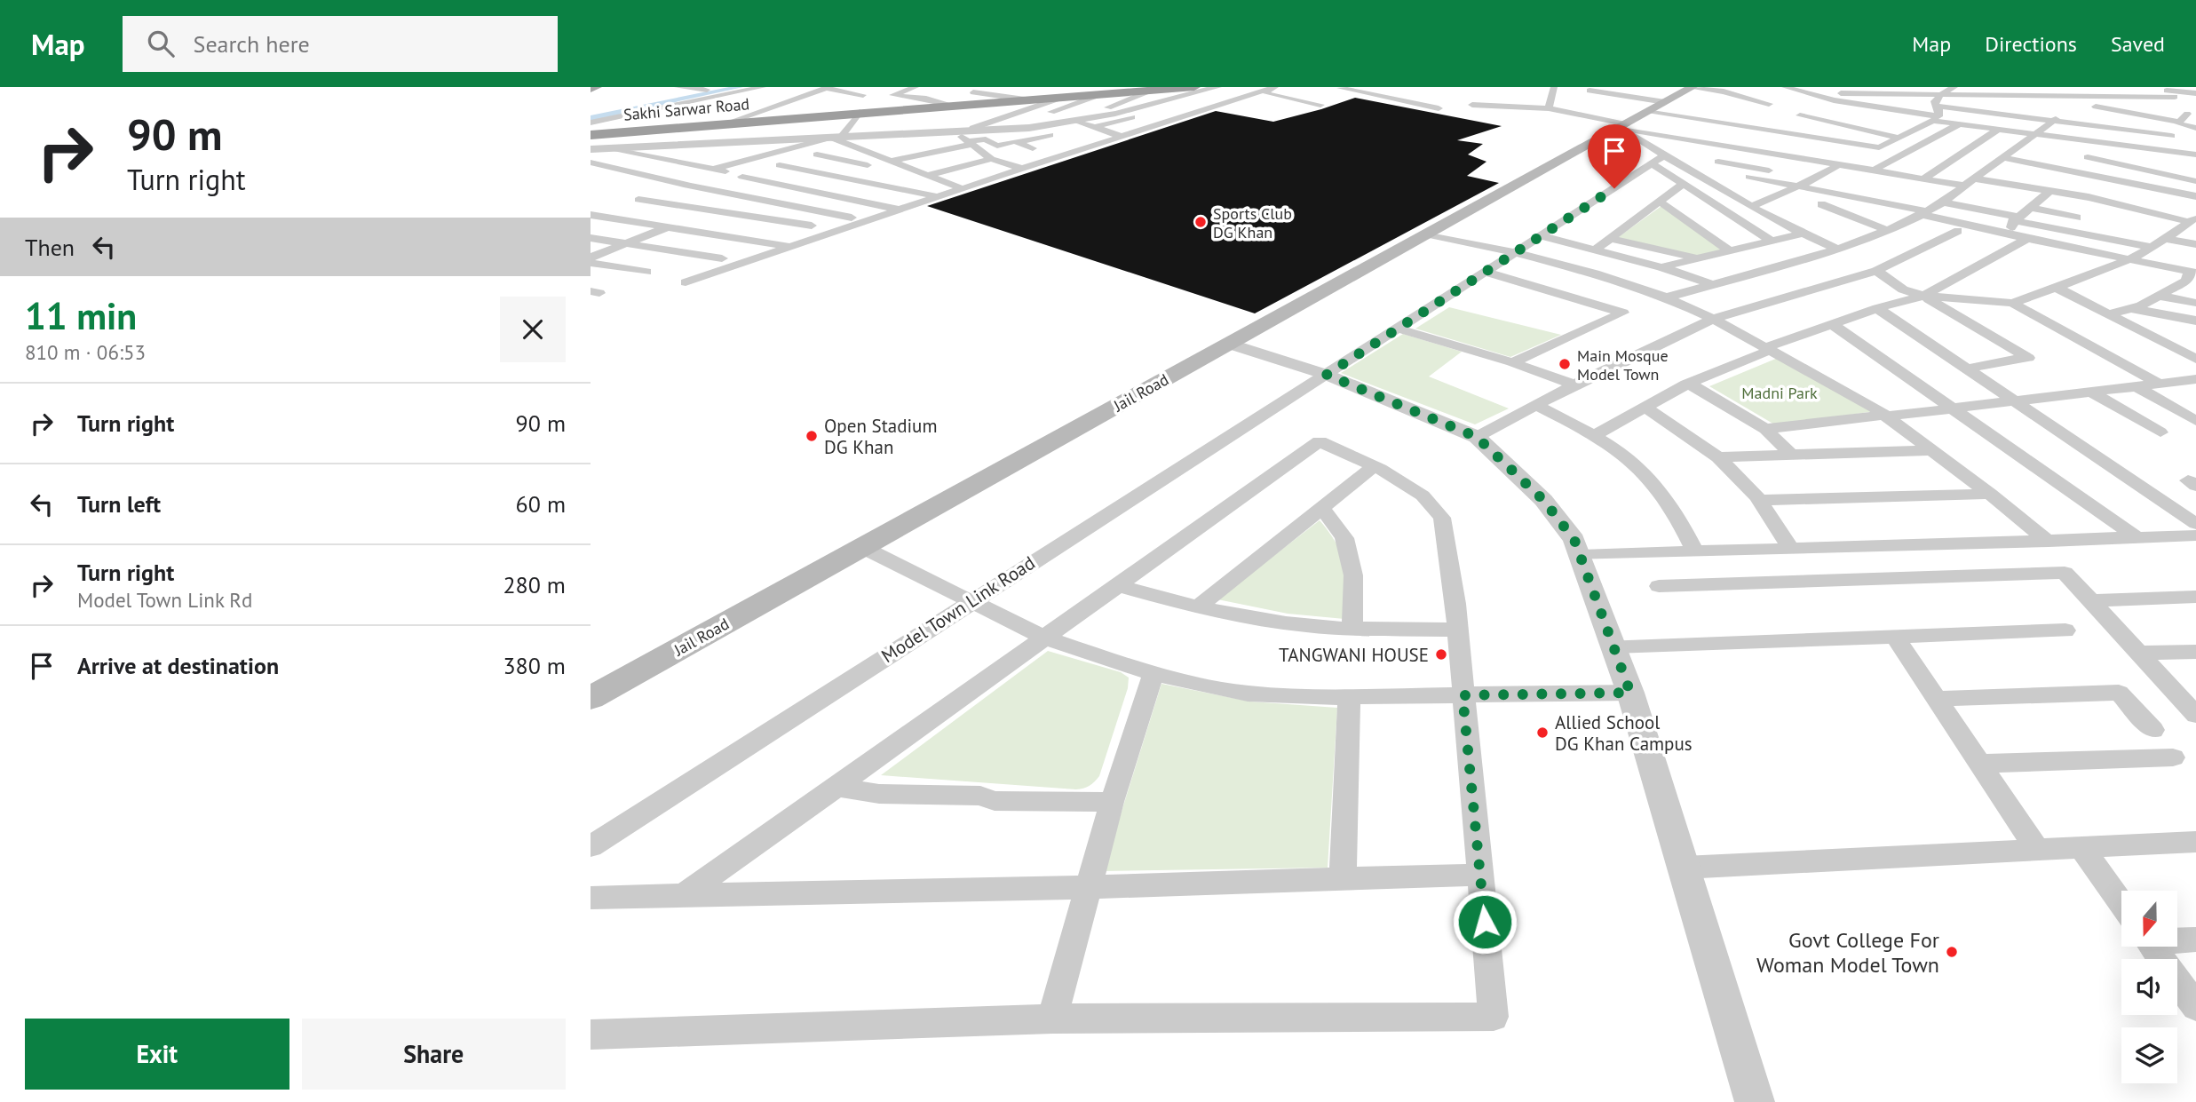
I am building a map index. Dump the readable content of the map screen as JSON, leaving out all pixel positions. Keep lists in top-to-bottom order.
{
  "streets": {
    "highway": ["Sakhi Sarwar Road"],
    "main road": ["Jail Road"],
    "street": ["Model Town Link Road"]
  },
  "parks": ["Madni Park"],
  "places": [
    "Sports Club DG Khan",
    "Main Mosque Model Town",
    "Open Stadium DG Khan",
    "TANGWANI HOUSE",
    "Allied School DG Khan Campus",
    "Govt College For Woman Model Town"
  ],
  "north": "bottom",
  "page": {
    "header": "Map",
    "search": "Search here",
    "nav": ["Map", "Directions", "Saved"],
    "turn": ["90 m", "Turn right"],
    "then": "Then",
    "heading": ["11 min", "810 m · 06:53"],
    "list": [
      {
        "name": "Turn right",
        "value": "90 m"
      },
      {
        "name": "Turn left",
        "value": "60 m"
      },
      {
        "name": "Turn right",
        "note": "Model Town Link Rd",
        "value": "280 m"
      },
      {
        "name": "Arrive at destination",
        "value": "380 m"
      }
    ],
    "buttons": ["Exit", "Share"]
  }
}
